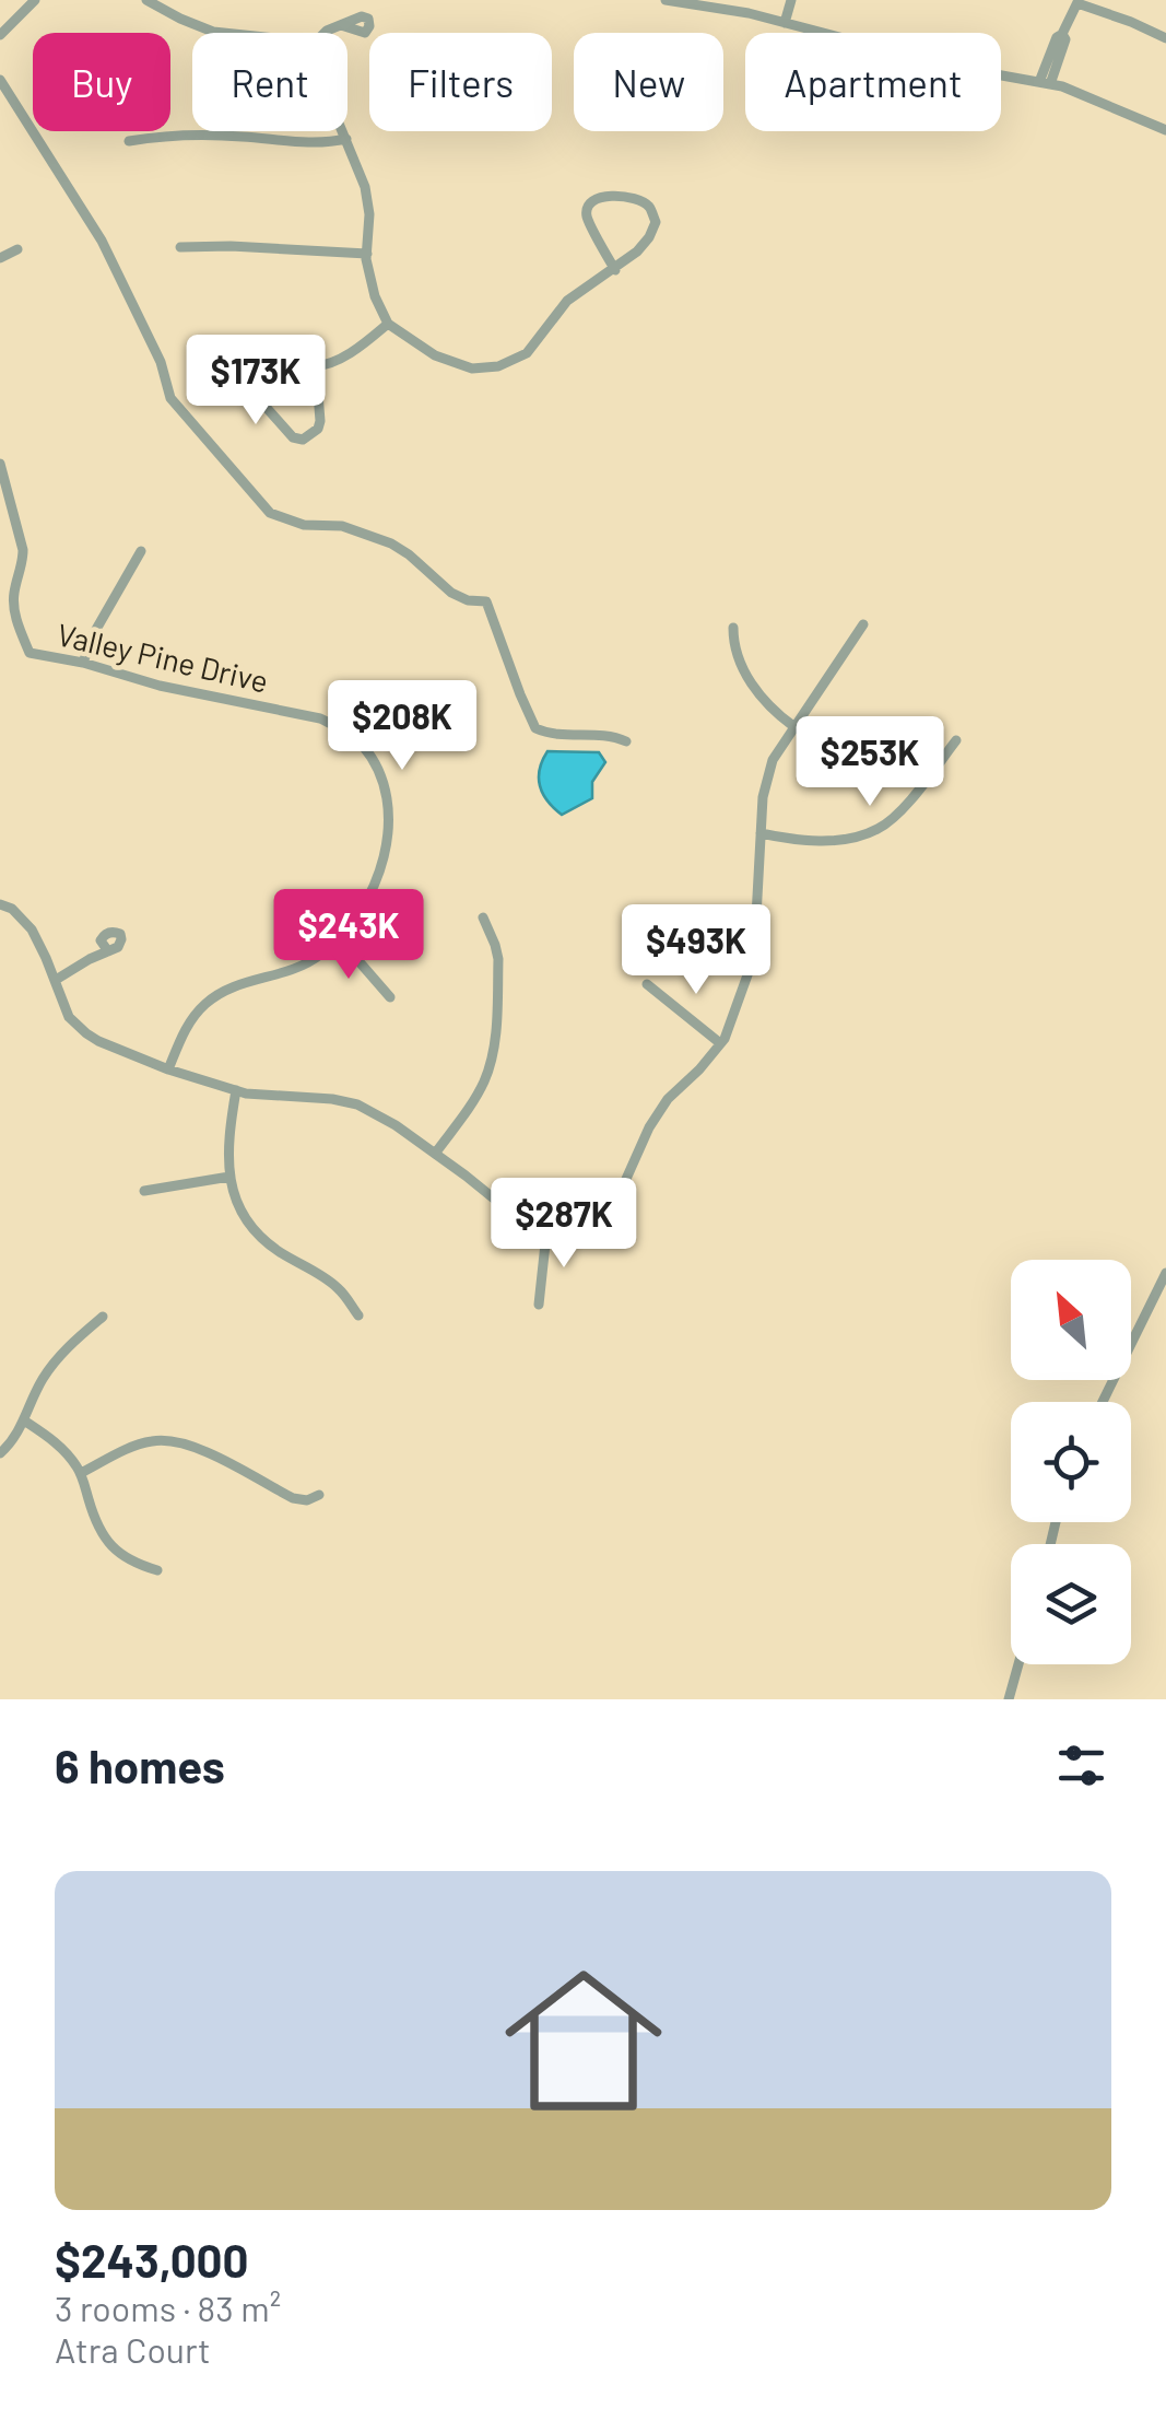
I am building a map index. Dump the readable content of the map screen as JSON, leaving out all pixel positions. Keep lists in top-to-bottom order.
{
  "streets": {
    "street": ["Valley Pine Drive"]
  },
  "north": "top left",
  "page": {
    "chip": [
      "Buy",
      "Rent",
      "Filters",
      "New",
      "Apartment"
    ],
    "price": [
      "$173K",
      "$208K",
      "$253K",
      "$243K",
      "$493K",
      "$287K"
    ],
    "heading": "6 homes",
    "list": [
      {
        "name": "$243,000",
        "note": "3 rooms · 83 m² · Atra Court"
      }
    ]
  }
}
